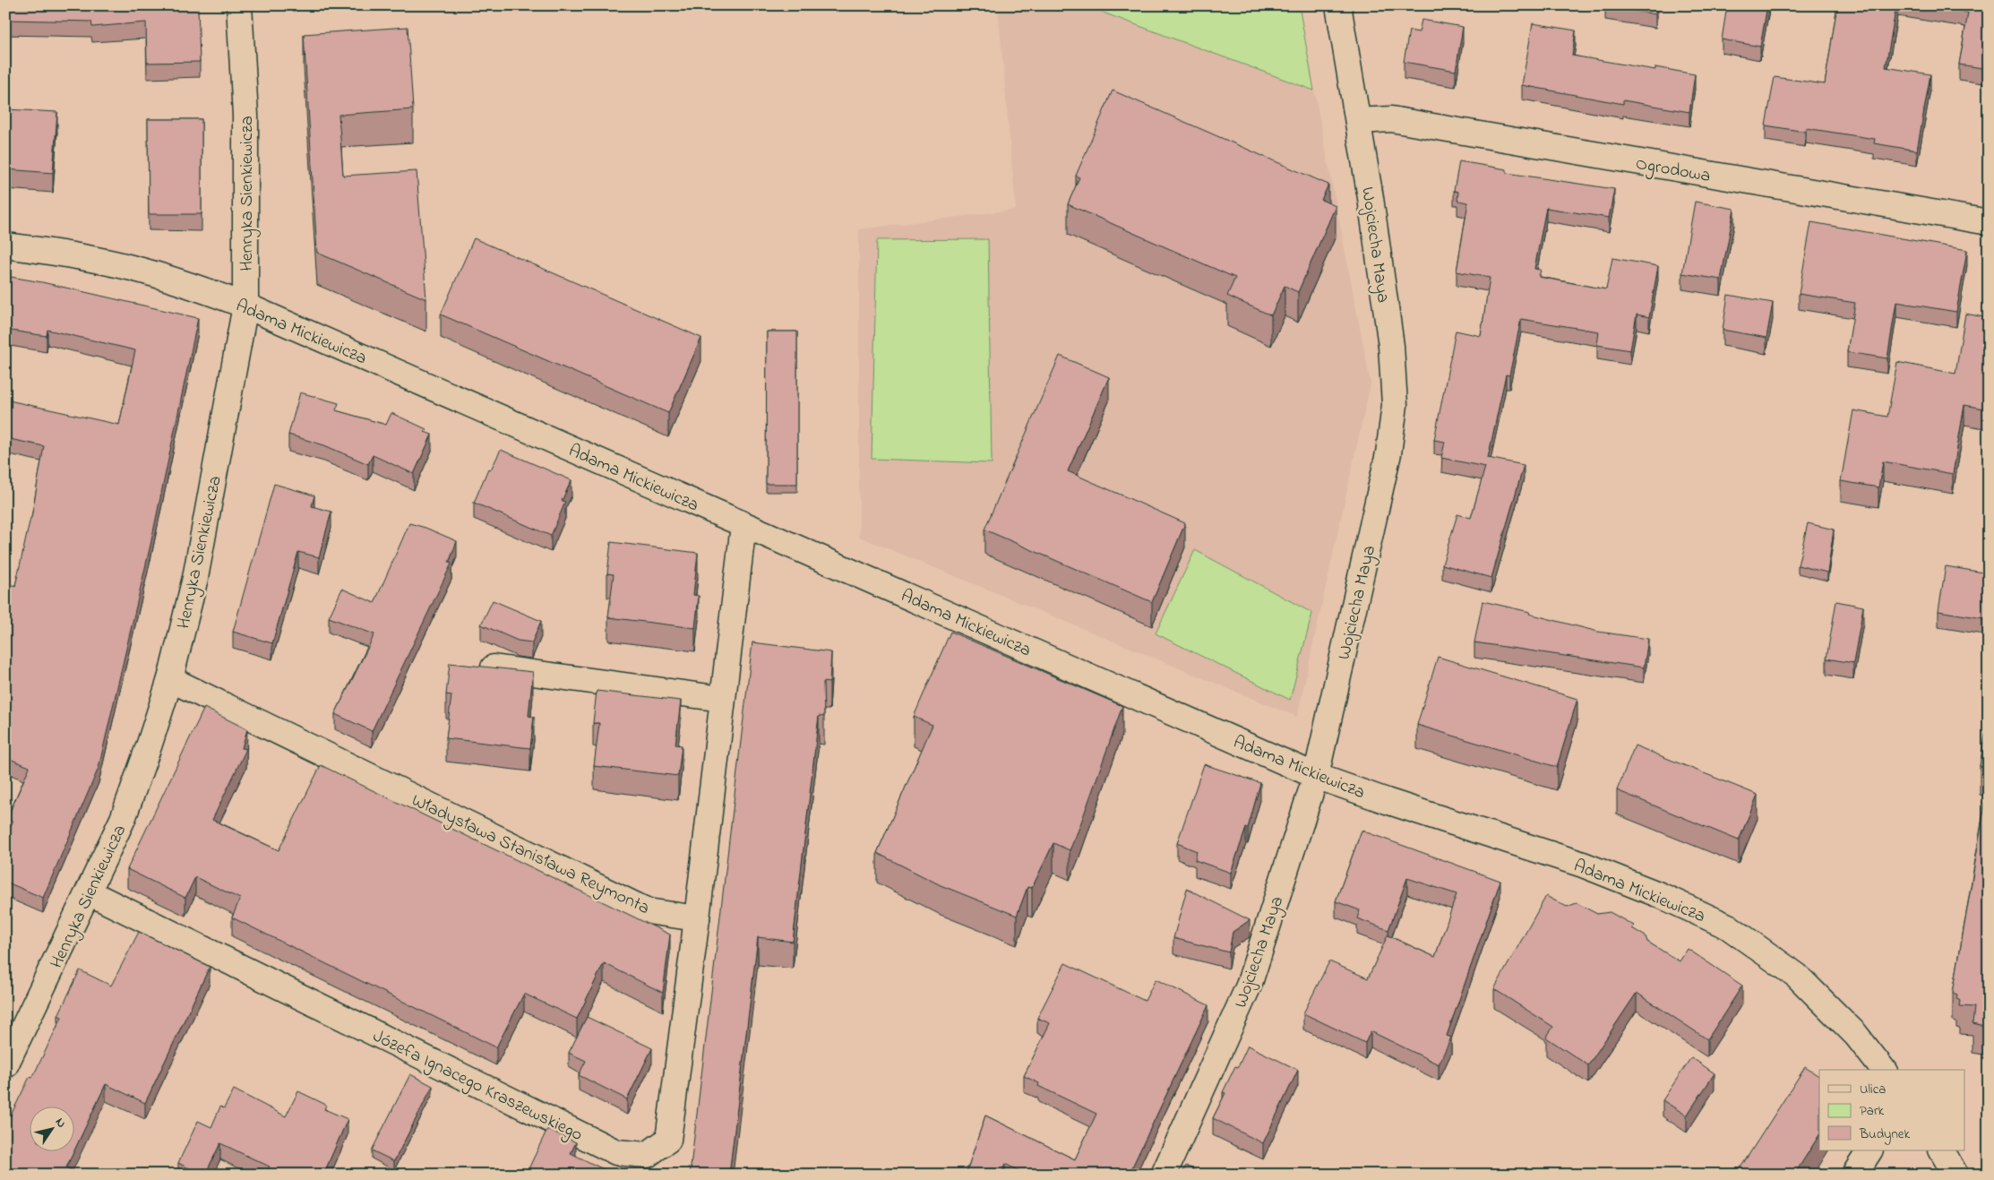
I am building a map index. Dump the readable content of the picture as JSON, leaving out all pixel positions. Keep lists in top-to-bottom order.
{
  "streets": {
    "street": [
      "Ogrodowa",
      "Henryka Sienkiewicza",
      "Wojciecha Maya",
      "Adama Mickiewicza",
      "Władysława Stanisława Reymonta",
      "Józefa Ignacego Kraszewskiego"
    ]
  },
  "crossings": [
    ["Ogrodowa", "Wojciecha Maya"],
    ["Henryka Sienkiewicza", "Adama Mickiewicza"],
    ["Henryka Sienkiewicza", "Władysława Stanisława Reymonta"],
    ["Henryka Sienkiewicza", "Józefa Ignacego Kraszewskiego"],
    ["Wojciecha Maya", "Adama Mickiewicza"],
    ["Władysława Stanisława Reymonta", "Józefa Ignacego Kraszewskiego"]
  ],
  "legend": ["Ulica", "Park", "Budynek"],
  "north": "top right"
}
